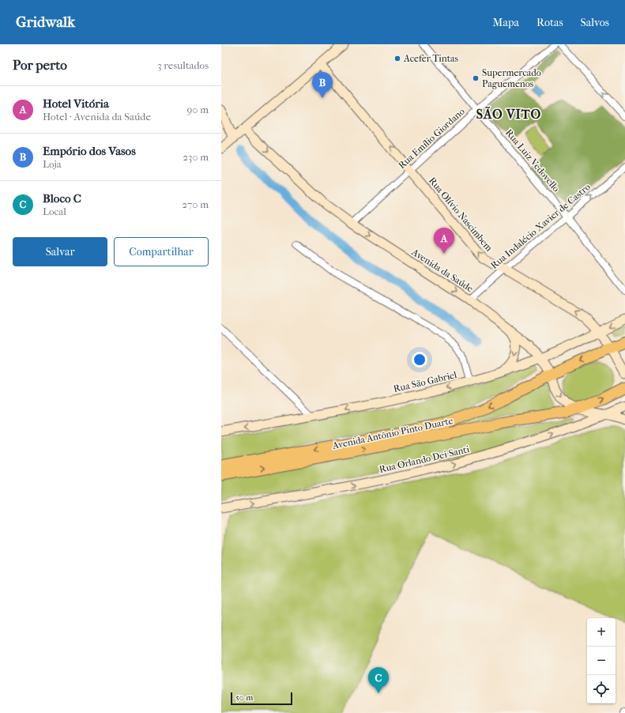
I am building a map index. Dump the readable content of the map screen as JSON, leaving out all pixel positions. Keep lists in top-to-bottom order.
{
  "streets": {
    "main road": [
      "Rua Olívio Nascimbem",
      "Avenida da Saúde",
      "Rua São Gabriel",
      "Avenida Antônio Pinto Duarte",
      "Rua Orlando Dei Santi"
    ],
    "street": ["Rua Emílio Giordano", "Rua Luiz Vedovello", "Rua Indalécio Xavier de Castro"]
  },
  "crossings": [
    ["Rua Emílio Giordano", "Rua Luiz Vedovello"],
    ["Rua Emílio Giordano", "Rua Olívio Nascimbem"],
    ["Rua Emílio Giordano", "Avenida da Saúde"],
    ["Rua Luiz Vedovello", "Rua Indalécio Xavier de Castro"],
    ["Rua Olívio Nascimbem", "Rua Indalécio Xavier de Castro"],
    ["Rua Olívio Nascimbem", "Rua São Gabriel"],
    ["Rua Olívio Nascimbem", "Avenida Antônio Pinto Duarte"],
    ["Rua Indalécio Xavier de Castro", "Avenida da Saúde"],
    ["Avenida da Saúde", "Rua São Gabriel"],
    ["Avenida da Saúde", "Avenida Antônio Pinto Duarte"],
    ["Avenida da Saúde", "Rua Orlando Dei Santi"]
  ],
  "one_way": [
    "Rua Olívio Nascimbem",
    "Rua Indalécio Xavier de Castro",
    "Avenida da Saúde",
    "Rua São Gabriel",
    "Rua Orlando Dei Santi"
  ],
  "districts": ["SÃO VITO"],
  "places": ["Acefer Tintas", "Supermercado Paguemenos"],
  "scale_bar": "50 m",
  "page": {
    "header": "Gridwalk",
    "nav": ["Mapa", "Rotas", "Salvos"],
    "heading": ["Por perto", "3 resultados"],
    "pins": ["B", "A", "C"],
    "list": [
      {
        "mark": "A",
        "name": "Hotel Vitória",
        "note": "Hotel · Avenida da Saúde",
        "value": "90 m"
      },
      {
        "mark": "B",
        "name": "Empório dos Vasos",
        "note": "Loja",
        "value": "230 m"
      },
      {
        "mark": "C",
        "name": "Bloco C",
        "note": "Local",
        "value": "270 m"
      }
    ],
    "buttons": ["Salvar", "Compartilhar"],
    "map_buttons": ["+", "−"],
    "scale": "50 m"
  }
}
